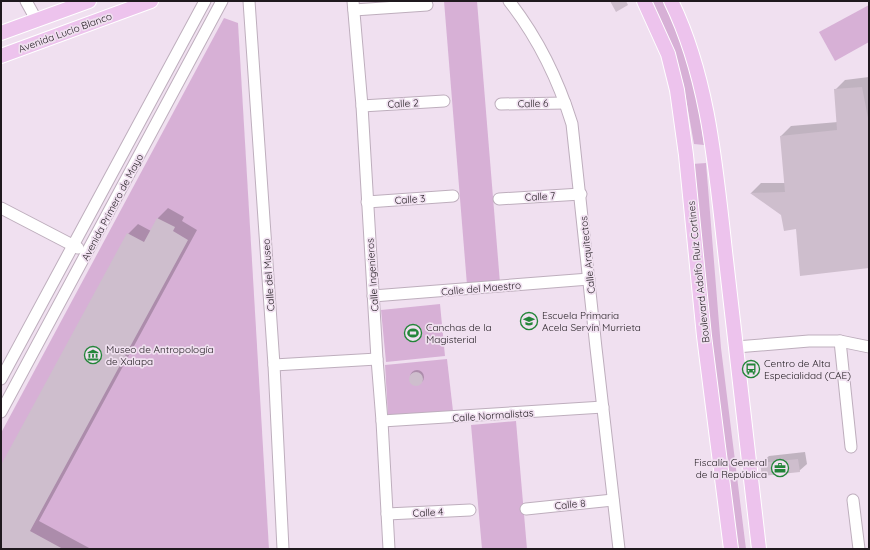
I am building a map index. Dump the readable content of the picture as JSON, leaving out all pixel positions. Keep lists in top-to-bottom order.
{
  "streets": {
    "main road": ["Avenida Lucio Blanco", "Boulevard Adolfo Ruiz Cortines"],
    "street": [
      "Calle 2",
      "Calle 6",
      "Calle 7",
      "Calle 3",
      "Avenida Primero de Mayo",
      "Calle Arquitectos",
      "Calle del Museo",
      "Calle Ingenieros",
      "Calle del Maestro",
      "Calle Normalistas",
      "Calle 8",
      "Calle 4"
    ]
  },
  "crossings": [
    ["Calle 2", "Calle Ingenieros"],
    ["Calle 6", "Calle Arquitectos"],
    ["Calle 7", "Calle Arquitectos"],
    ["Calle 3", "Calle Ingenieros"],
    ["Calle Arquitectos", "Calle del Maestro"],
    ["Calle Arquitectos", "Calle Normalistas"],
    ["Calle Arquitectos", "Calle 8"],
    ["Calle Ingenieros", "Calle del Maestro"],
    ["Calle Ingenieros", "Calle Normalistas"],
    ["Calle Ingenieros", "Calle 4"]
  ],
  "places": {
    "school or university": ["Escuela Primaria Acela Servín Murrieta"],
    "sports": ["Canchas de la Magisterial"],
    "museum": ["Museo de Antropología de Xalapa"],
    "bus stop": ["Centro de Alta Especialidad (CAE)"],
    "office": ["Fiscalía General de la República"]
  }
}
